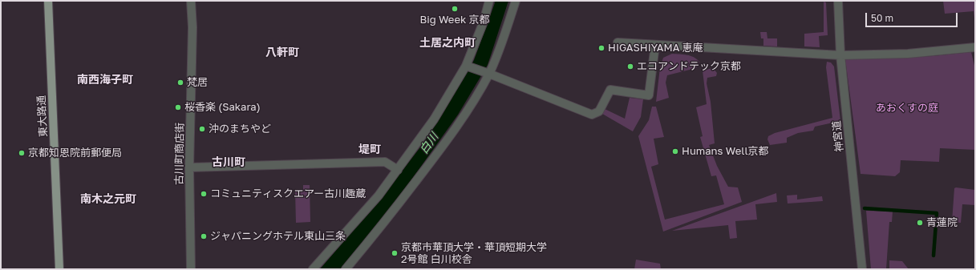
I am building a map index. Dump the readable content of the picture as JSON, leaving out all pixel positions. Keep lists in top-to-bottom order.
{
  "streets": {
    "main road": ["東大路通"],
    "street": ["神宮道", "古川町商店街"]
  },
  "districts": [
    "土居之内町",
    "八軒町",
    "南西海子町",
    "堤町",
    "古川町",
    "南木之元町"
  ],
  "water": ["白川"],
  "parks": ["あおくすの庭"],
  "places": [
    "Big Week 京都",
    "HIGASHIYAMA 恵庵",
    "エコアンドテック京都",
    "梵居",
    "桜香楽 (Sakara)",
    "沖のまちやど",
    "Humans Well京都",
    "京都知恩院前郵便局",
    "コミュニティスクエアー古川趣蔵",
    "青蓮院",
    "ジャパニングホテル東山三条",
    "京都市華頂大学・華頂短期大学 2号館 白川校舎"
  ],
  "scale_bar": "50 m"
}
